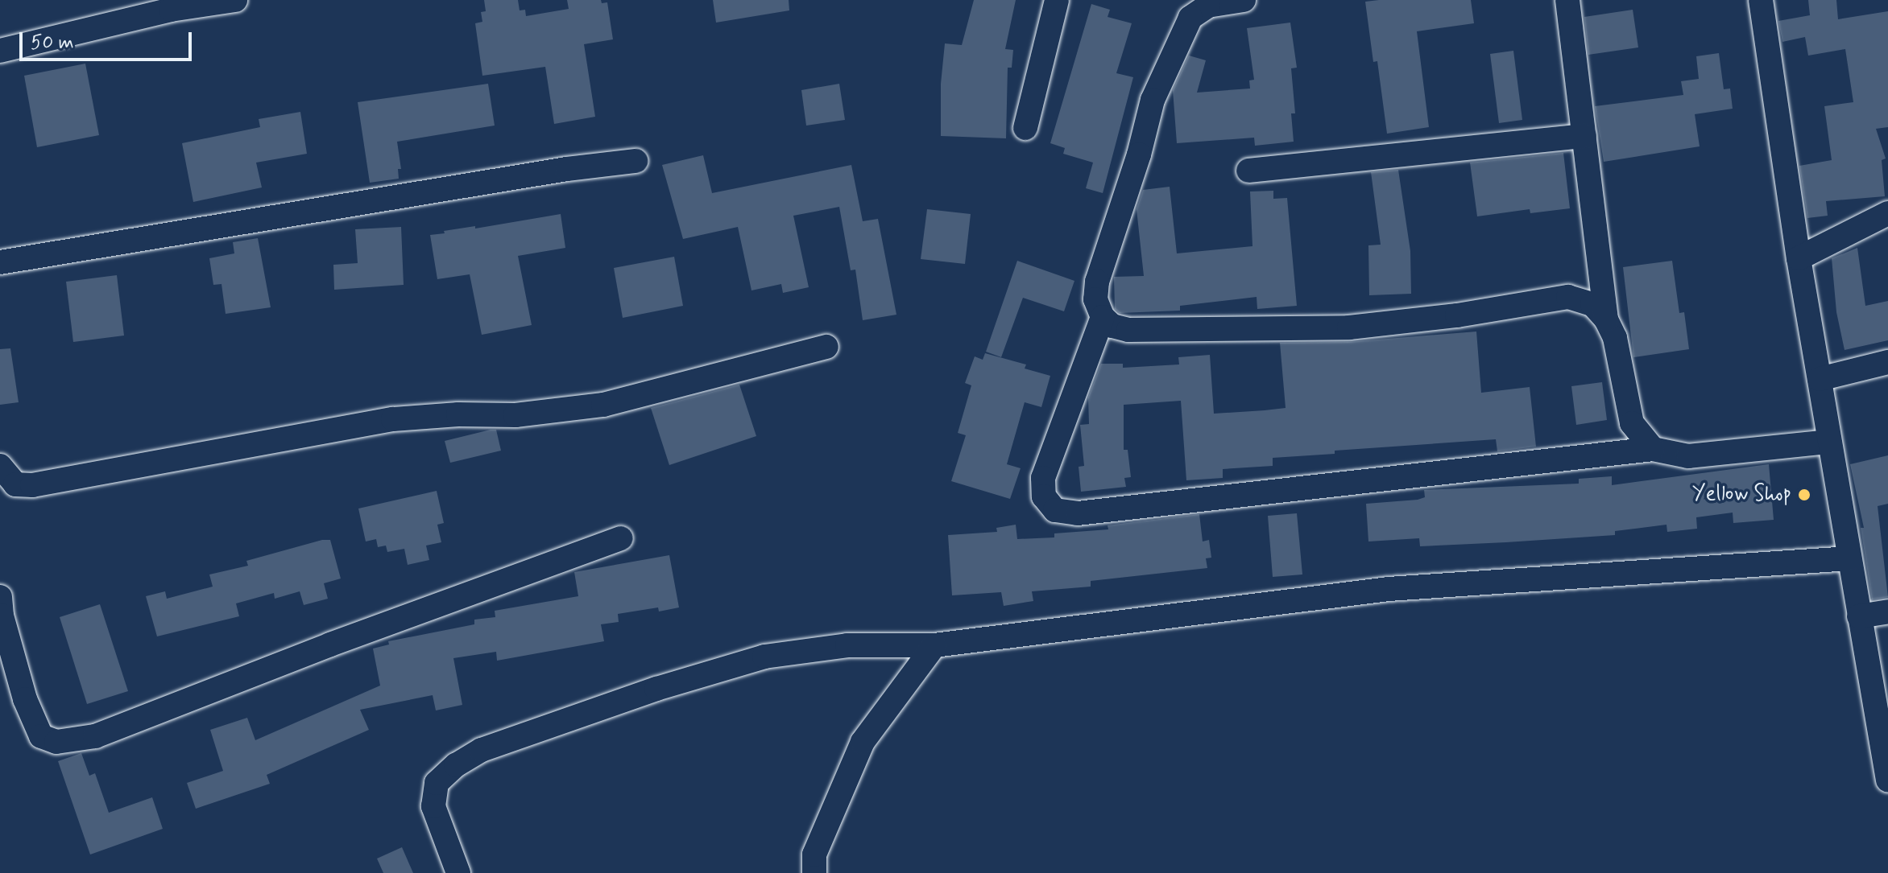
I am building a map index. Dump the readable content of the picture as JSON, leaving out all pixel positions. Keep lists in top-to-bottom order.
{
  "places": ["Yellow Shop"],
  "scale_bar": "50 m"
}
